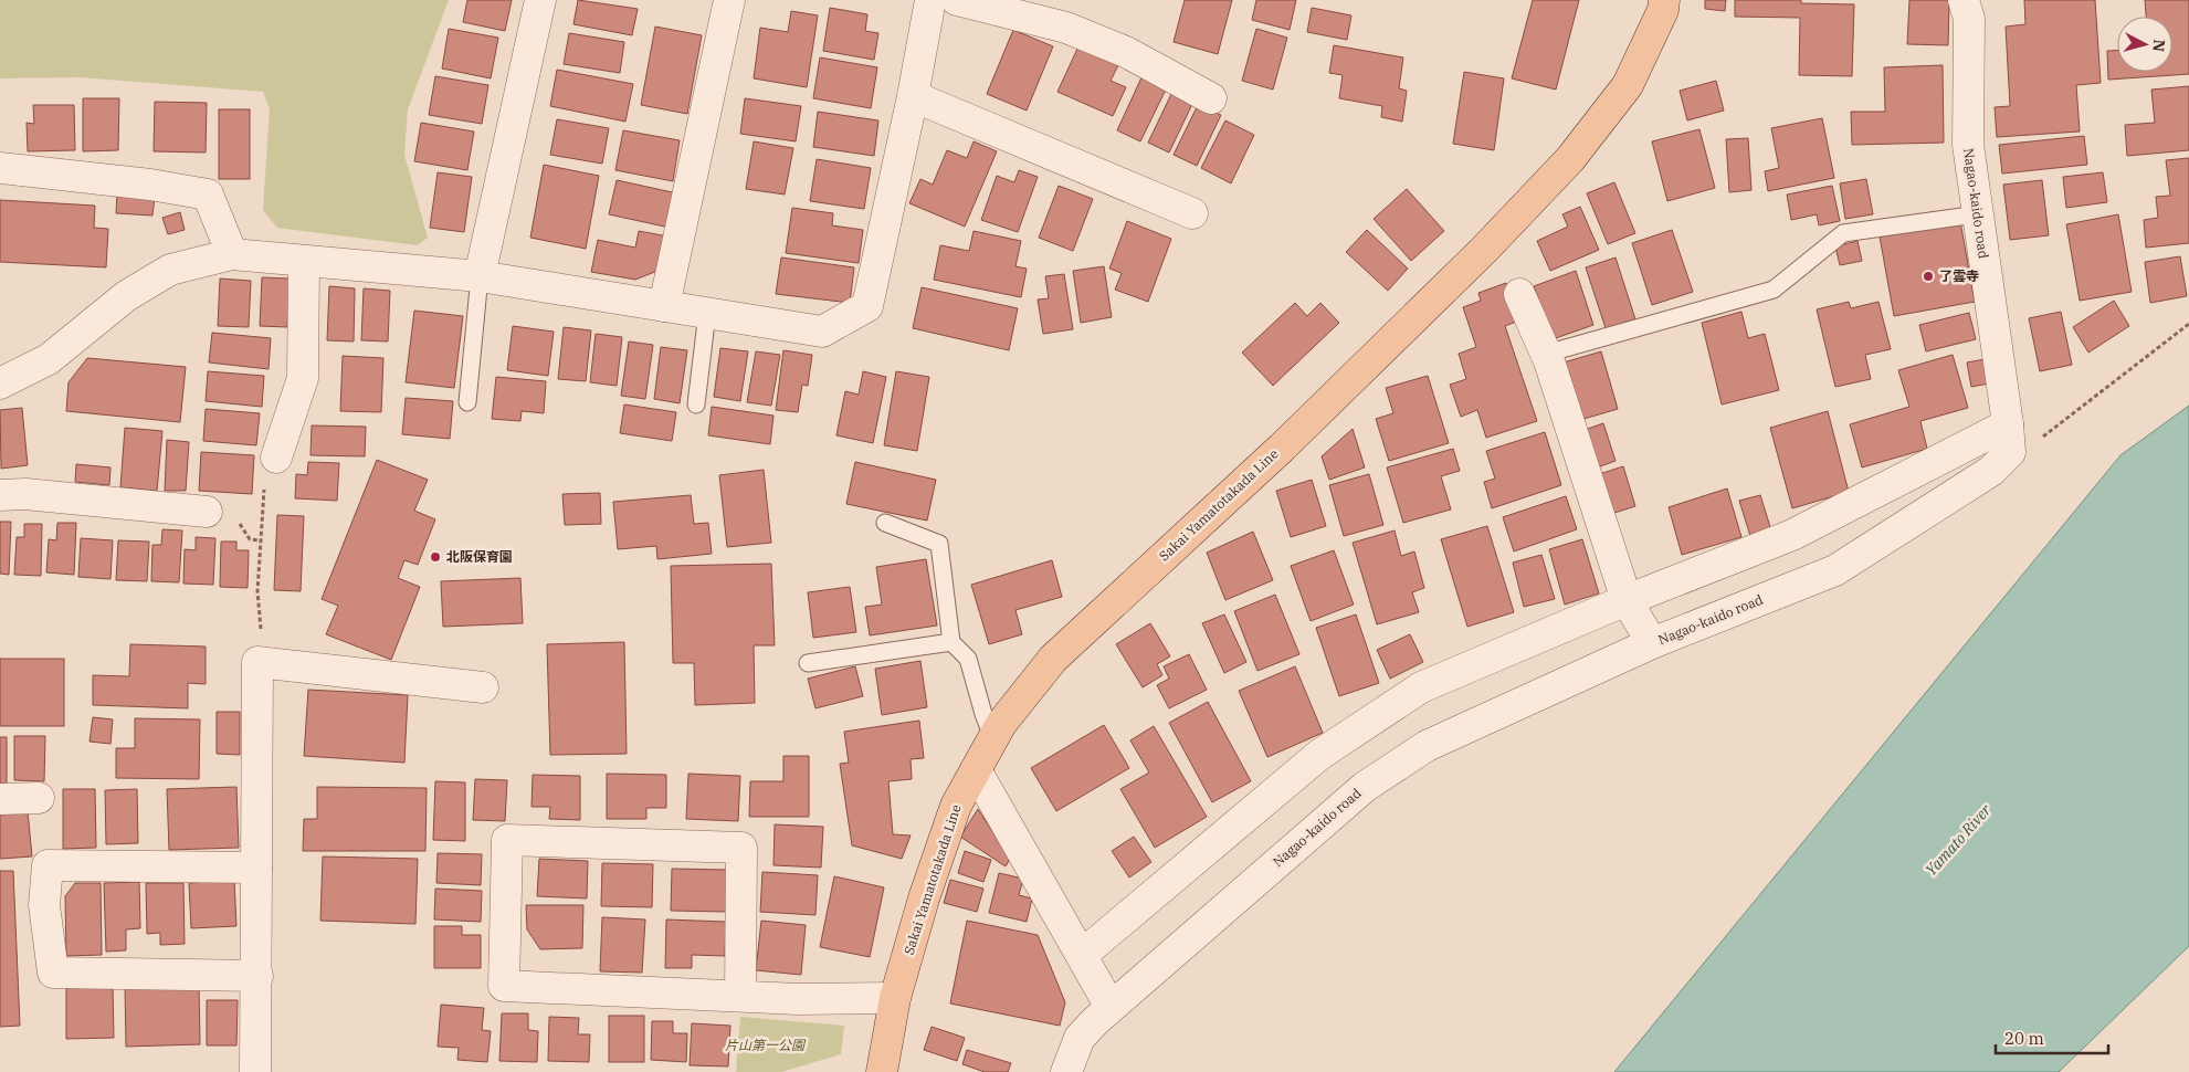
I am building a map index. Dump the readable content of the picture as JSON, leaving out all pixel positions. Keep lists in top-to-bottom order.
{
  "streets": {
    "main road": ["Sakai Yamatotakada Line"],
    "street": ["Nagao-kaido road"]
  },
  "water": ["Yamato River"],
  "parks": ["片山第一公園"],
  "places": ["了雲寺", "北阪保育園"],
  "scale_bar": "20 m",
  "north": "right"
}
